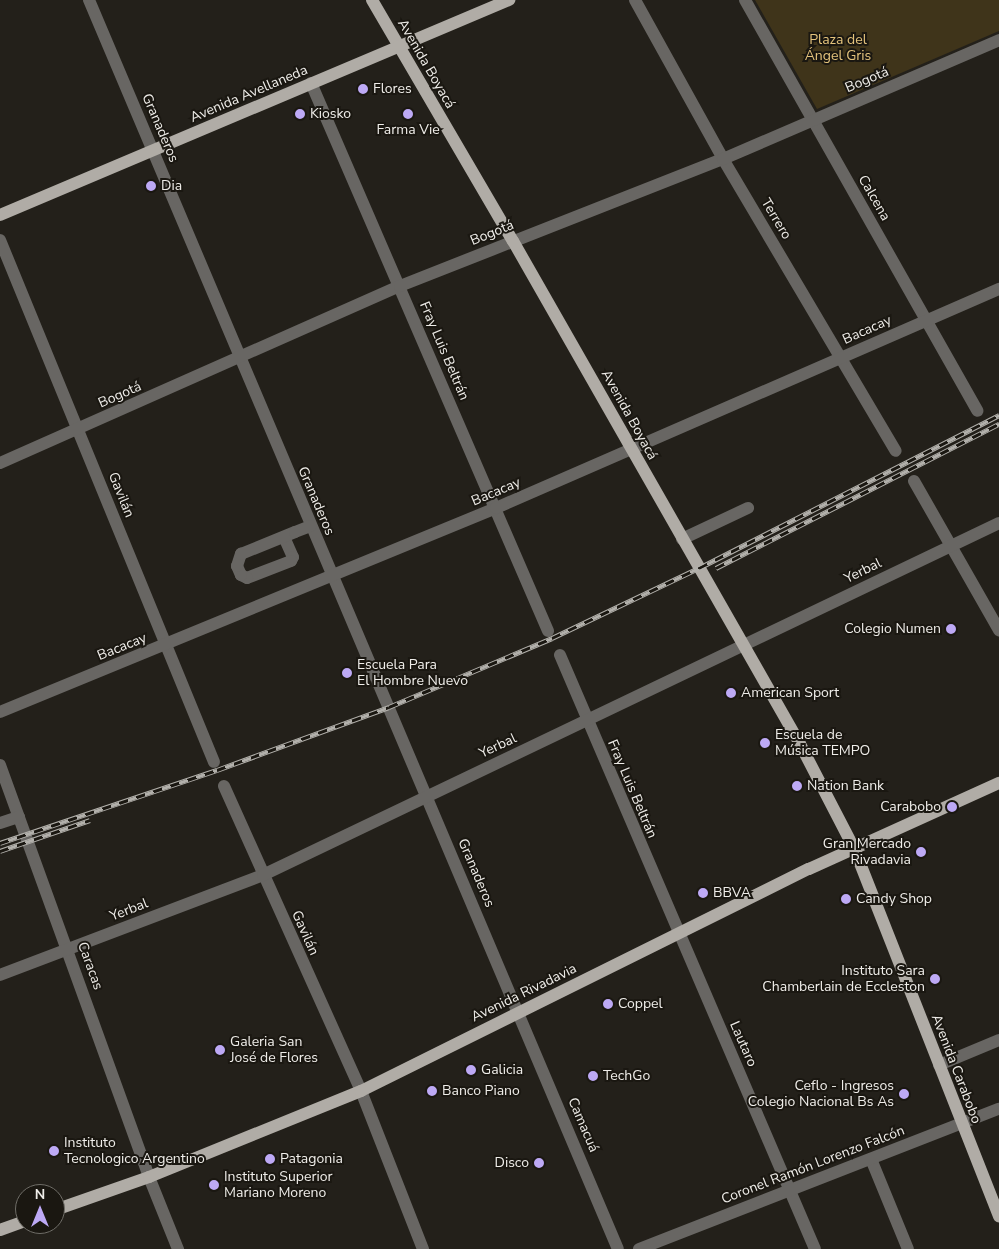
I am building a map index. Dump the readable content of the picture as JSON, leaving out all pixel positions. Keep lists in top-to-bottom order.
{
  "streets": {
    "main road": [
      "Avenida Boyacá",
      "Avenida Avellaneda",
      "Avenida Rivadavia",
      "Avenida Carabobo"
    ],
    "street": [
      "Bogotá",
      "Granaderos",
      "Calcena",
      "Terrero",
      "Bacacay",
      "Fray Luis Beltrán",
      "Gavilán",
      "Yerbal",
      "Caracas",
      "Lautaro",
      "Camacuá",
      "Coronel Ramón Lorenzo Falcón"
    ]
  },
  "crossings": [
    ["Avenida Boyacá", "Bogotá"],
    ["Avenida Boyacá", "Avenida Avellaneda"],
    ["Avenida Boyacá", "Bacacay"],
    ["Avenida Boyacá", "Yerbal"],
    ["Avenida Boyacá", "Avenida Rivadavia"],
    ["Avenida Boyacá", "Avenida Carabobo"],
    ["Bogotá", "Granaderos"],
    ["Bogotá", "Calcena"],
    ["Bogotá", "Terrero"],
    ["Bogotá", "Fray Luis Beltrán"],
    ["Bogotá", "Gavilán"],
    ["Avenida Avellaneda", "Granaderos"],
    ["Avenida Avellaneda", "Fray Luis Beltrán"],
    ["Granaderos", "Bacacay"],
    ["Granaderos", "Yerbal"],
    ["Granaderos", "Avenida Rivadavia"],
    ["Granaderos", "Camacuá"],
    ["Calcena", "Bacacay"],
    ["Terrero", "Bacacay"],
    ["Bacacay", "Fray Luis Beltrán"],
    ["Bacacay", "Gavilán"],
    ["Fray Luis Beltrán", "Yerbal"],
    ["Fray Luis Beltrán", "Avenida Rivadavia"],
    ["Fray Luis Beltrán", "Lautaro"],
    ["Gavilán", "Yerbal"],
    ["Gavilán", "Avenida Rivadavia"],
    ["Yerbal", "Caracas"],
    ["Caracas", "Avenida Rivadavia"],
    ["Avenida Rivadavia", "Lautaro"],
    ["Avenida Rivadavia", "Avenida Carabobo"],
    ["Avenida Rivadavia", "Camacuá"],
    ["Lautaro", "Coronel Ramón Lorenzo Falcón"],
    ["Avenida Carabobo", "Coronel Ramón Lorenzo Falcón"]
  ],
  "parks": ["Plaza del Ángel Gris"],
  "places": [
    "Flores",
    "Kiosko",
    "Farma Vie",
    "Dia",
    "Colegio Numen",
    "Escuela Para El Hombre Nuevo",
    "American Sport",
    "Escuela de Música TEMPO",
    "Nation Bank",
    "Carabobo",
    "Gran Mercado Rivadavia",
    "BBVA",
    "Candy Shop",
    "Instituto Sara Chamberlain de Eccleston",
    "Coppel",
    "Galeria San José de Flores",
    "Galicia",
    "TechGo",
    "Banco Piano",
    "Ceflo - Ingresos Colegio Nacional Bs As",
    "Instituto Tecnologico Argentino",
    "Patagonia",
    "Disco",
    "Instituto Superior Mariano Moreno"
  ],
  "north": "top"
}
